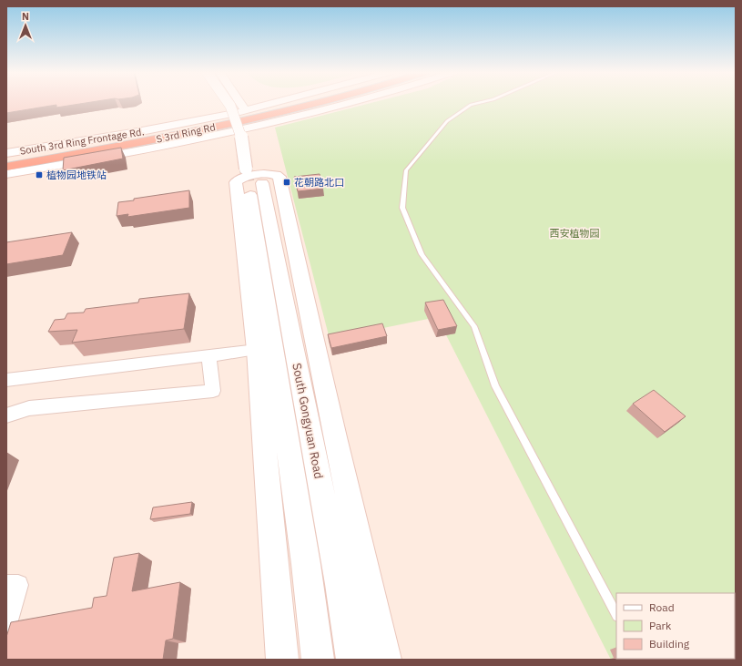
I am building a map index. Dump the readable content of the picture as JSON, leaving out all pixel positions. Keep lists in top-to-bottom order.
{
  "streets": {
    "highway": ["S 3rd Ring Rd"],
    "main road": ["South 3rd Ring Frontage Rd.", "South Gongyuan Road"]
  },
  "parks": ["西安植物园"],
  "places": {
    "transit": ["植物园地铁站", "花朝路北口"]
  },
  "legend": ["Road", "Park", "Building"],
  "north": "top"
}
